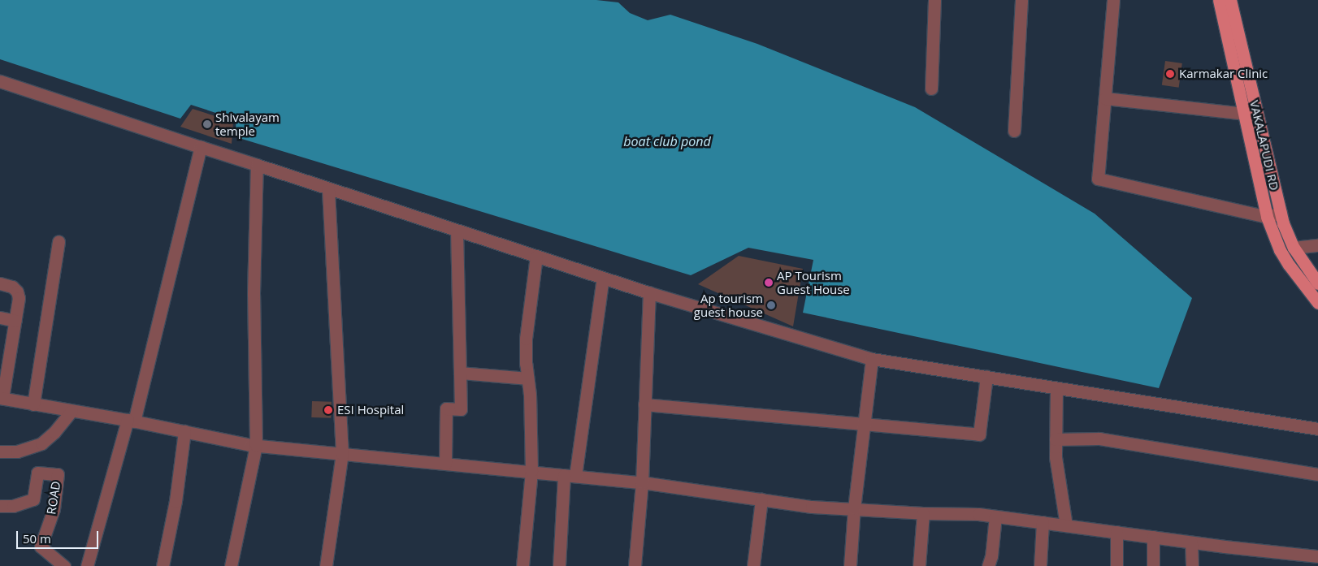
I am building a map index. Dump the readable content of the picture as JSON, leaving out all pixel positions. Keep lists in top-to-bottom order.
{
  "streets": {
    "main road": ["VAKALAPUDI RD"],
    "street": ["ROAD"]
  },
  "water": ["boat club pond"],
  "places": [
    "Karmakar Clinic",
    "Shivalayam temple",
    "AP Tourism Guest House",
    "Ap tourism guest house",
    "ESI Hospital"
  ],
  "scale_bar": "50 m"
}
